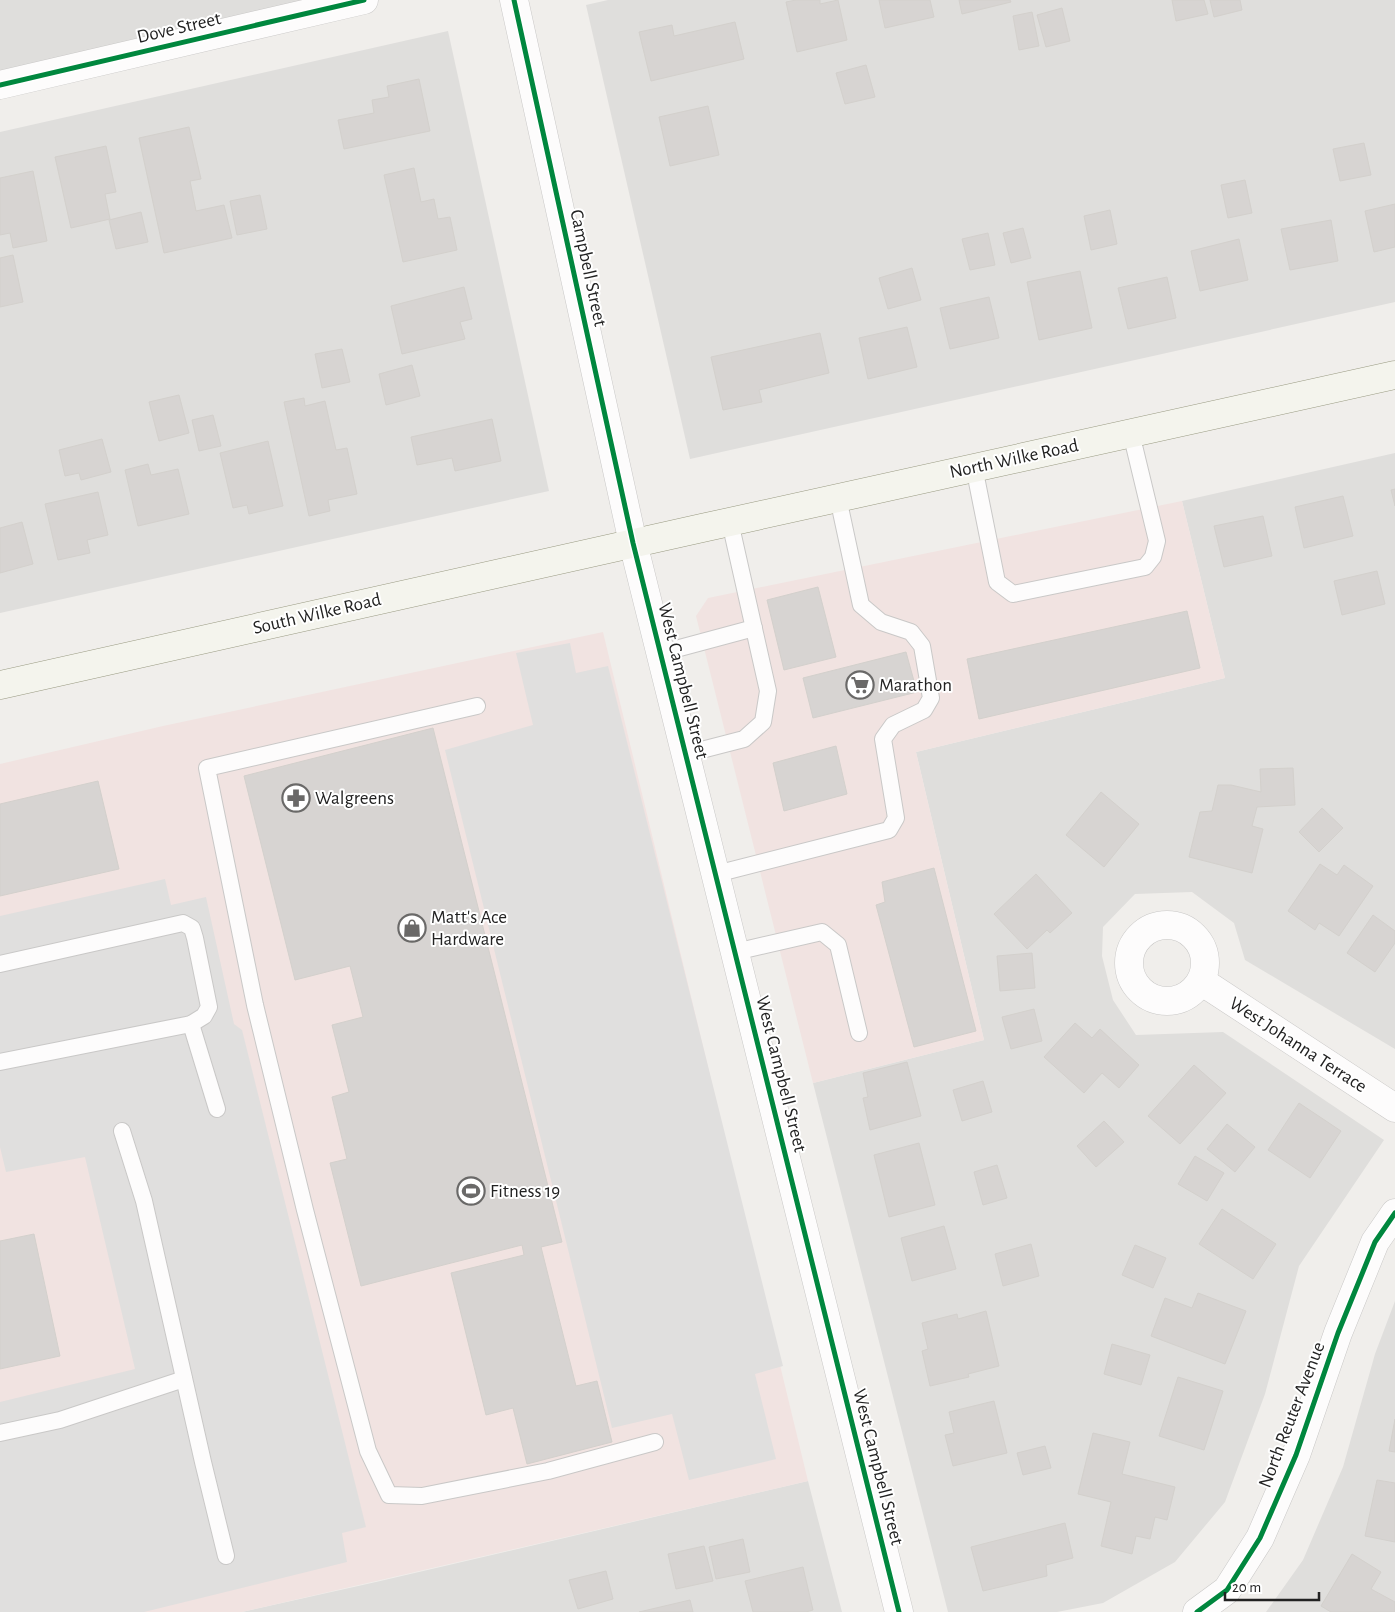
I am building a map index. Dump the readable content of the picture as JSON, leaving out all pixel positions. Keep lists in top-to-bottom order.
{
  "streets": {
    "main road": ["North Wilke Road", "South Wilke Road"],
    "street": [
      "Dove Street",
      "Campbell Street",
      "West Campbell Street",
      "West Johanna Terrace",
      "North Reuter Avenue"
    ]
  },
  "crossings": [
    ["Campbell Street", "North Wilke Road"],
    ["Campbell Street", "South Wilke Road"],
    ["Campbell Street", "West Campbell Street"],
    ["North Wilke Road", "South Wilke Road"],
    ["North Wilke Road", "West Campbell Street"],
    ["South Wilke Road", "West Campbell Street"]
  ],
  "places": {
    "supermarket": ["Marathon"],
    "pharmacy": ["Walgreens"],
    "shop": ["Matt's Ace Hardware"],
    "sports": ["Fitness 19"]
  },
  "scale_bar": "20 m"
}
